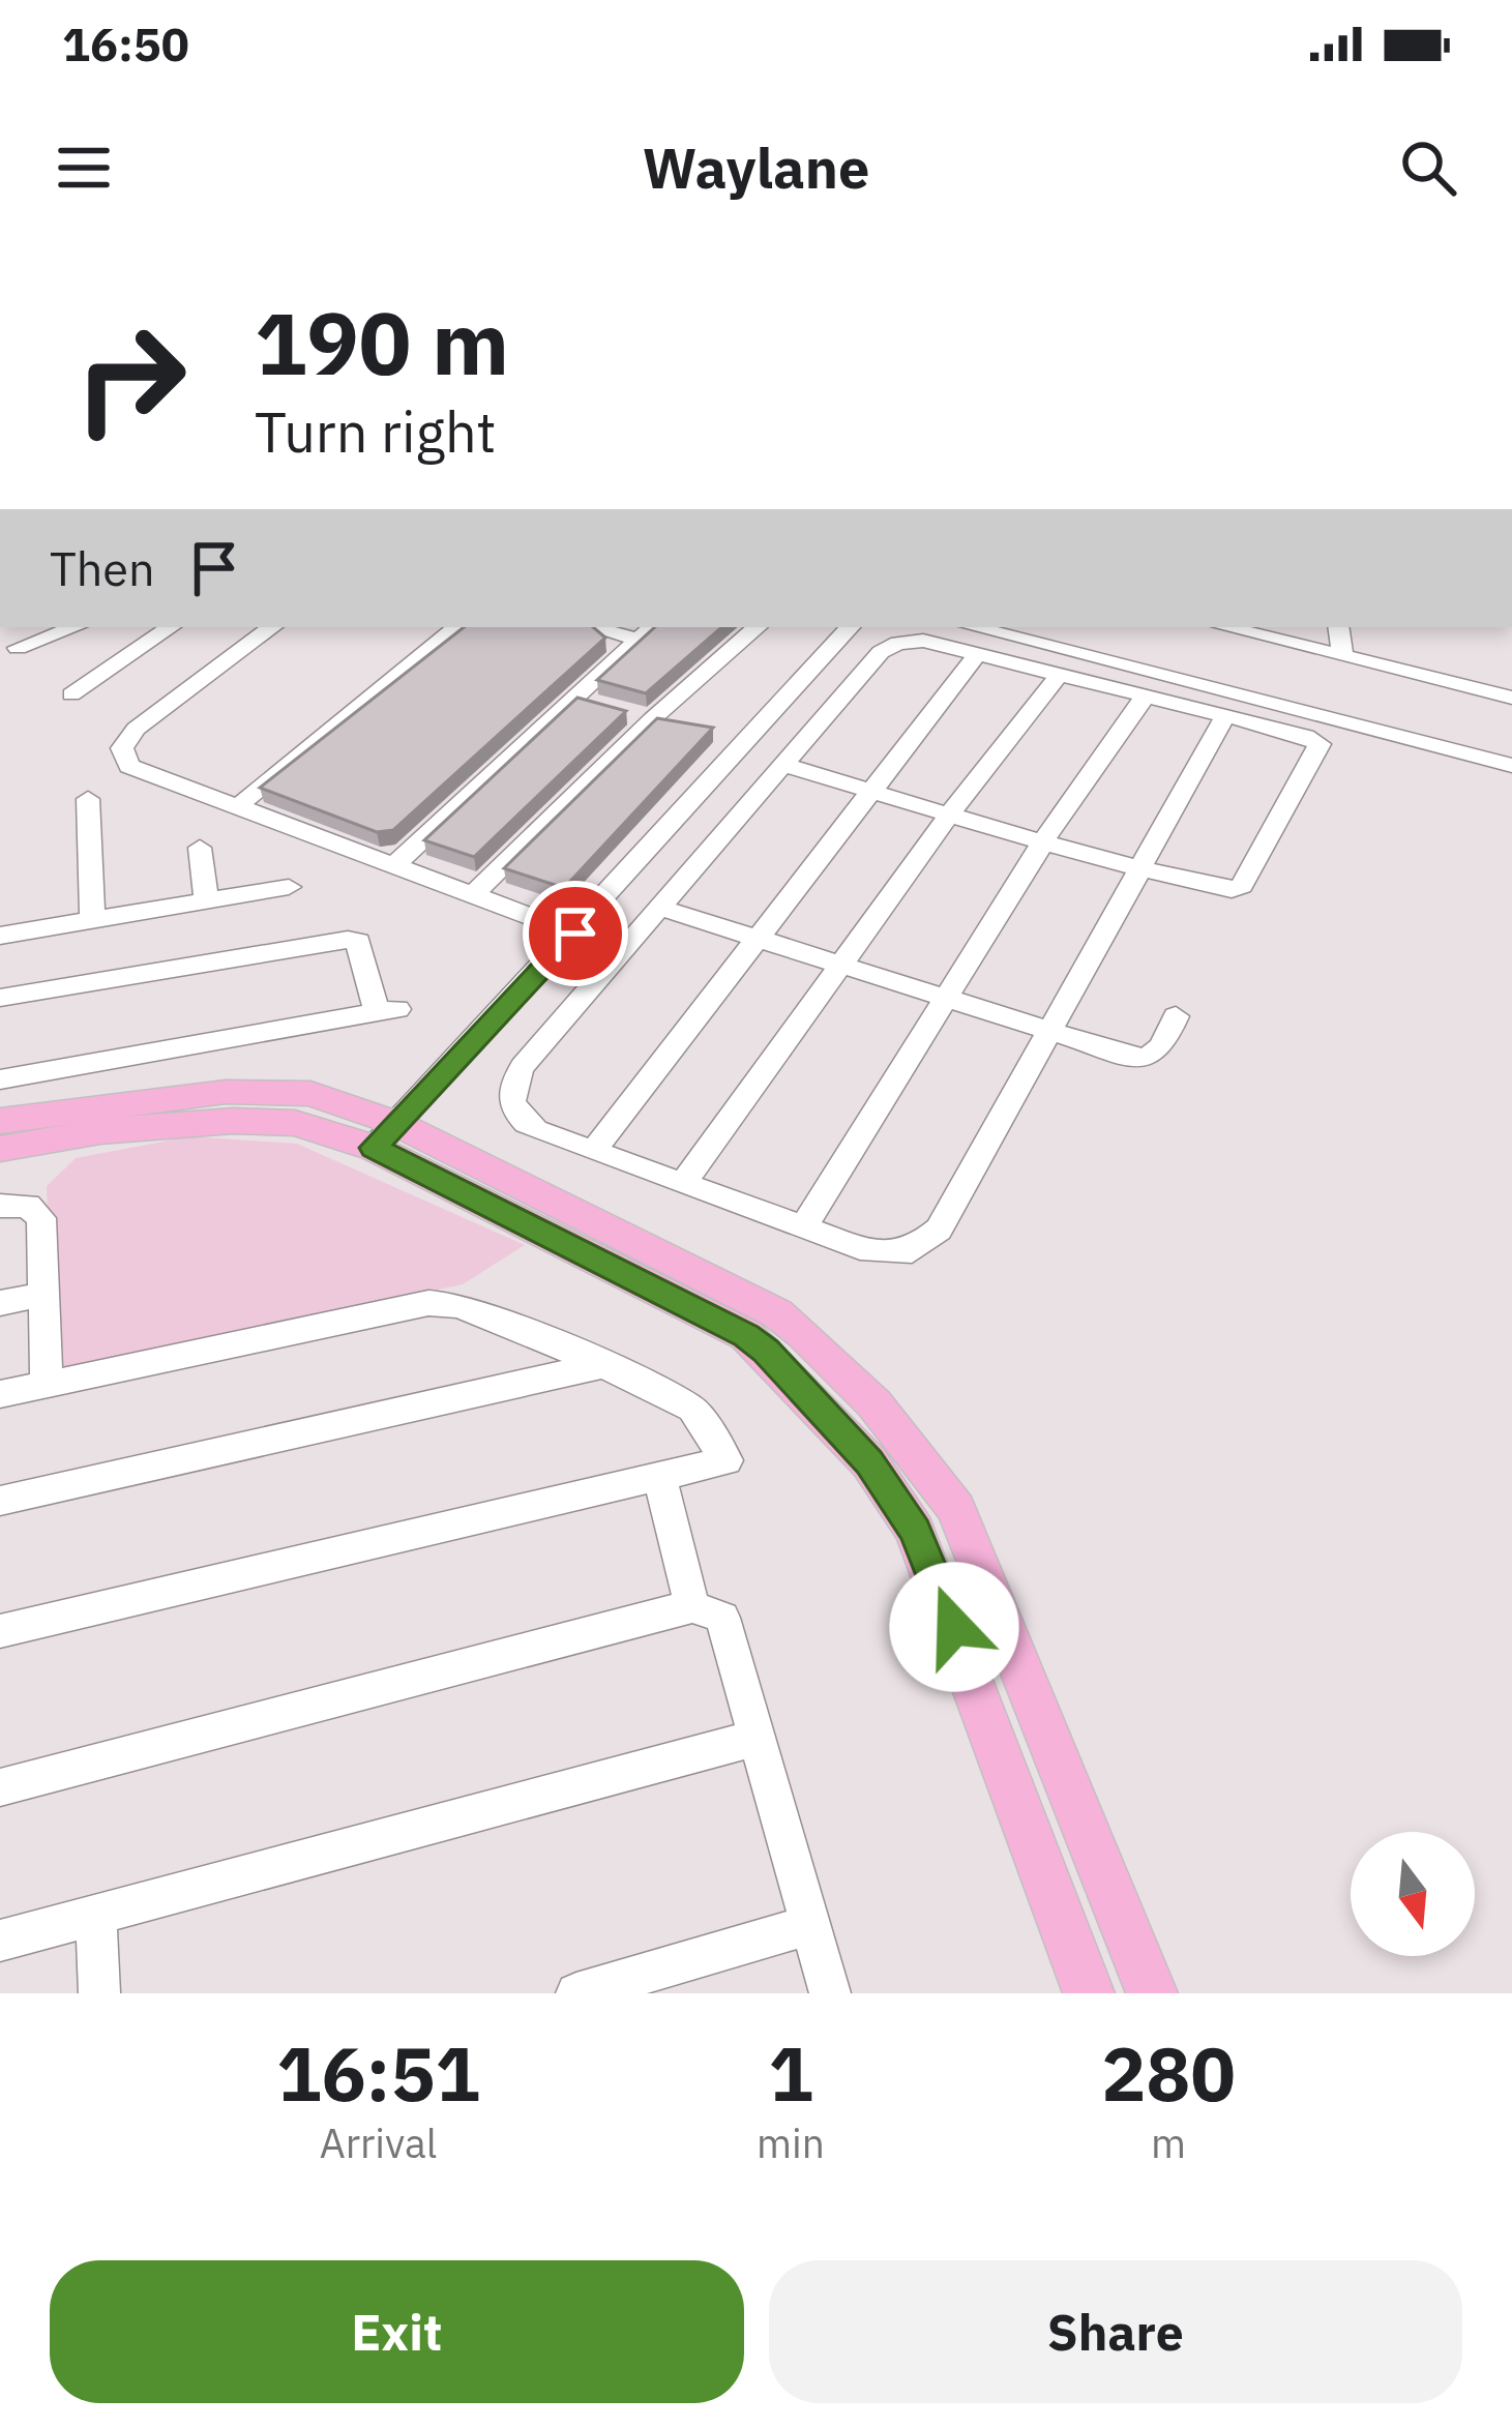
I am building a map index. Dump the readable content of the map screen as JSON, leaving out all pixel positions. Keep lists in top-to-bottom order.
{
  "north": "bottom",
  "page": {
    "status": "16:50",
    "header": "Waylane",
    "turn": ["190 m", "Turn right"],
    "then": "Then",
    "eta": [
      "16:51",
      "Arrival",
      "1",
      "min",
      "280",
      "m"
    ],
    "buttons": ["Exit", "Share"]
  }
}
